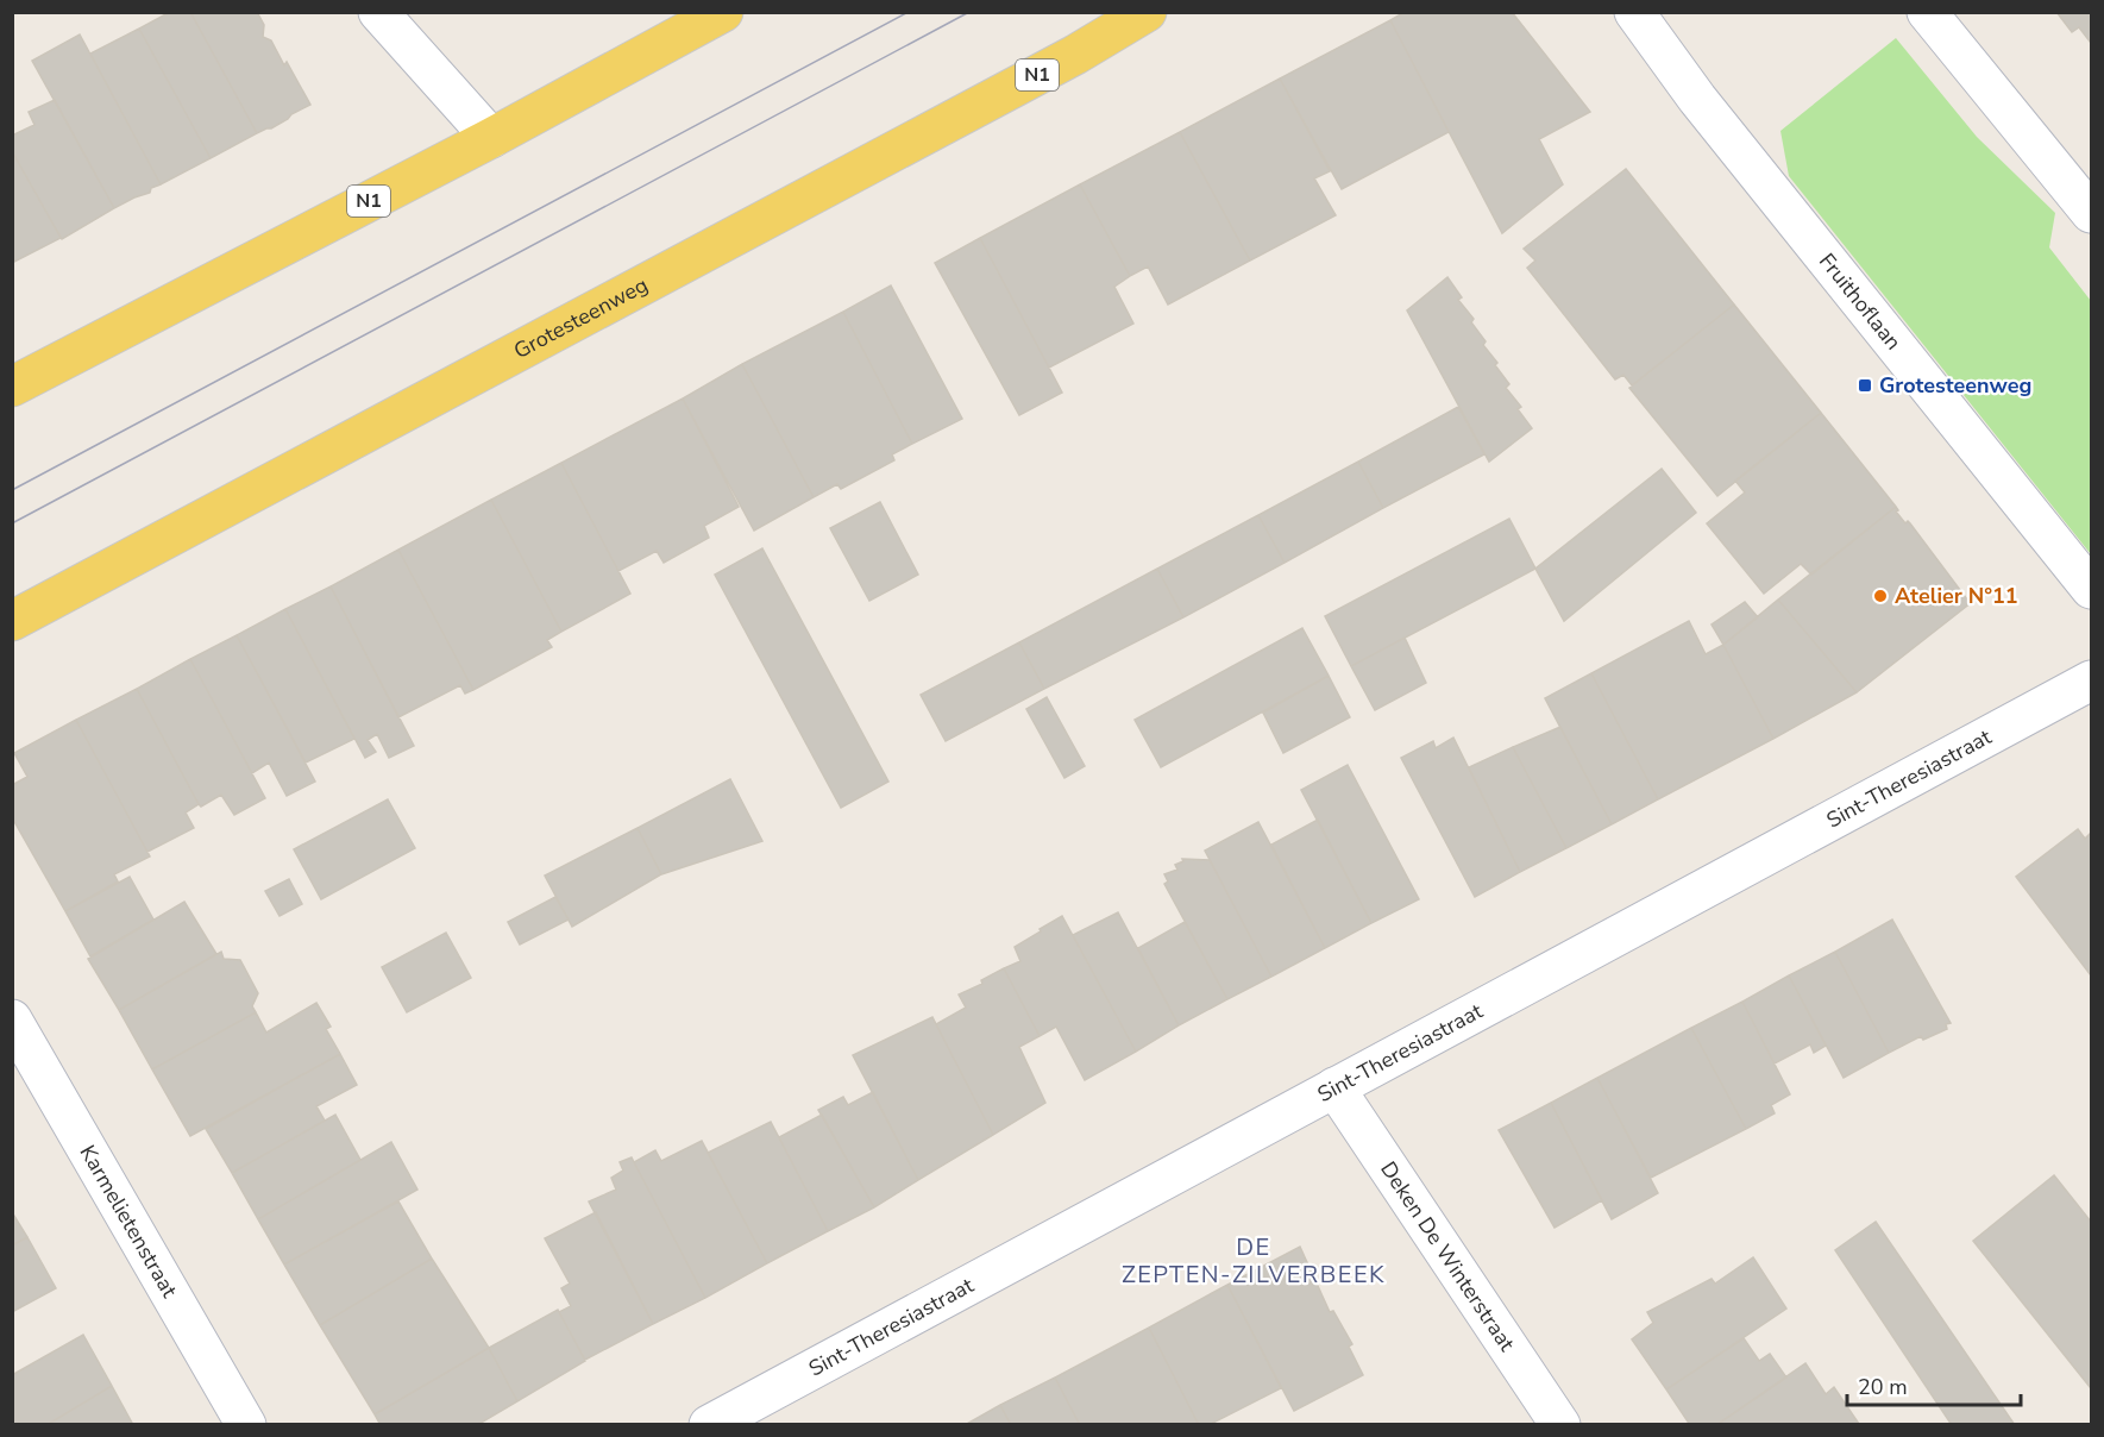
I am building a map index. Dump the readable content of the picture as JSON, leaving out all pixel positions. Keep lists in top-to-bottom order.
{
  "streets": {
    "main road": ["N1", "Grotesteenweg"],
    "street": [
      "Fruithoflaan",
      "Sint-Theresiastraat",
      "Karmelietenstraat",
      "Deken De Winterstraat"
    ]
  },
  "crossings": [
    ["Sint-Theresiastraat", "Deken De Winterstraat"]
  ],
  "districts": ["DE ZEPTEN-ZILVERBEEK"],
  "places": {
    "transit": ["Grotesteenweg"],
    "other": ["Atelier N°11"]
  },
  "scale_bar": "20 m"
}
